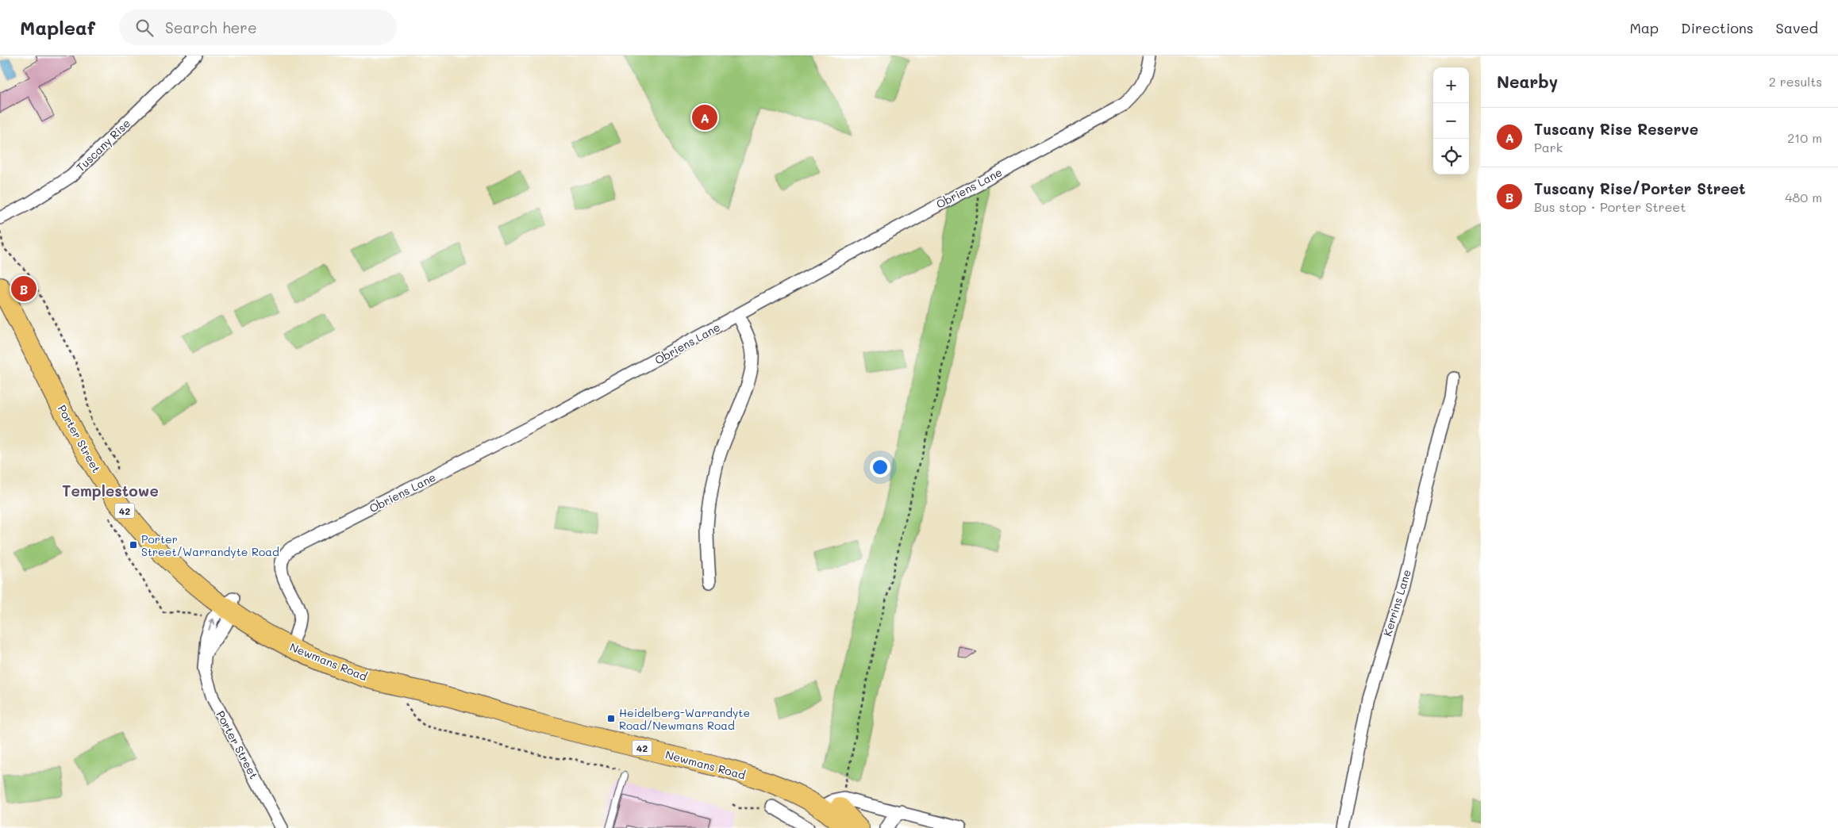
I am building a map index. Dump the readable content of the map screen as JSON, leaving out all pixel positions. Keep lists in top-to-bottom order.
{
  "streets": {
    "main road": ["Porter Street", "42", "Newmans Road"],
    "street": ["Tuscany Rise", "Obriens Lane", "Kerrins Lane"]
  },
  "crossings": [
    ["Obriens Lane", "Newmans Road"],
    ["Porter Street", "Newmans Road"],
    ["42", "Newmans Road"]
  ],
  "districts": ["Templestowe"],
  "places": {
    "transit": ["Porter Street/Warrandyte Road", "Heidelberg-Warrandyte Road/Newmans Road"]
  },
  "page": {
    "header": "Mapleaf",
    "search": "Search here",
    "nav": ["Map", "Directions", "Saved"],
    "heading": ["Nearby", "2 results"],
    "map_buttons": ["+", "−"],
    "pins": ["A", "B"],
    "list": [
      {
        "mark": "A",
        "name": "Tuscany Rise Reserve",
        "note": "Park",
        "value": "210 m"
      },
      {
        "mark": "B",
        "name": "Tuscany Rise/Porter Street",
        "note": "Bus stop · Porter Street",
        "value": "480 m"
      }
    ]
  }
}
